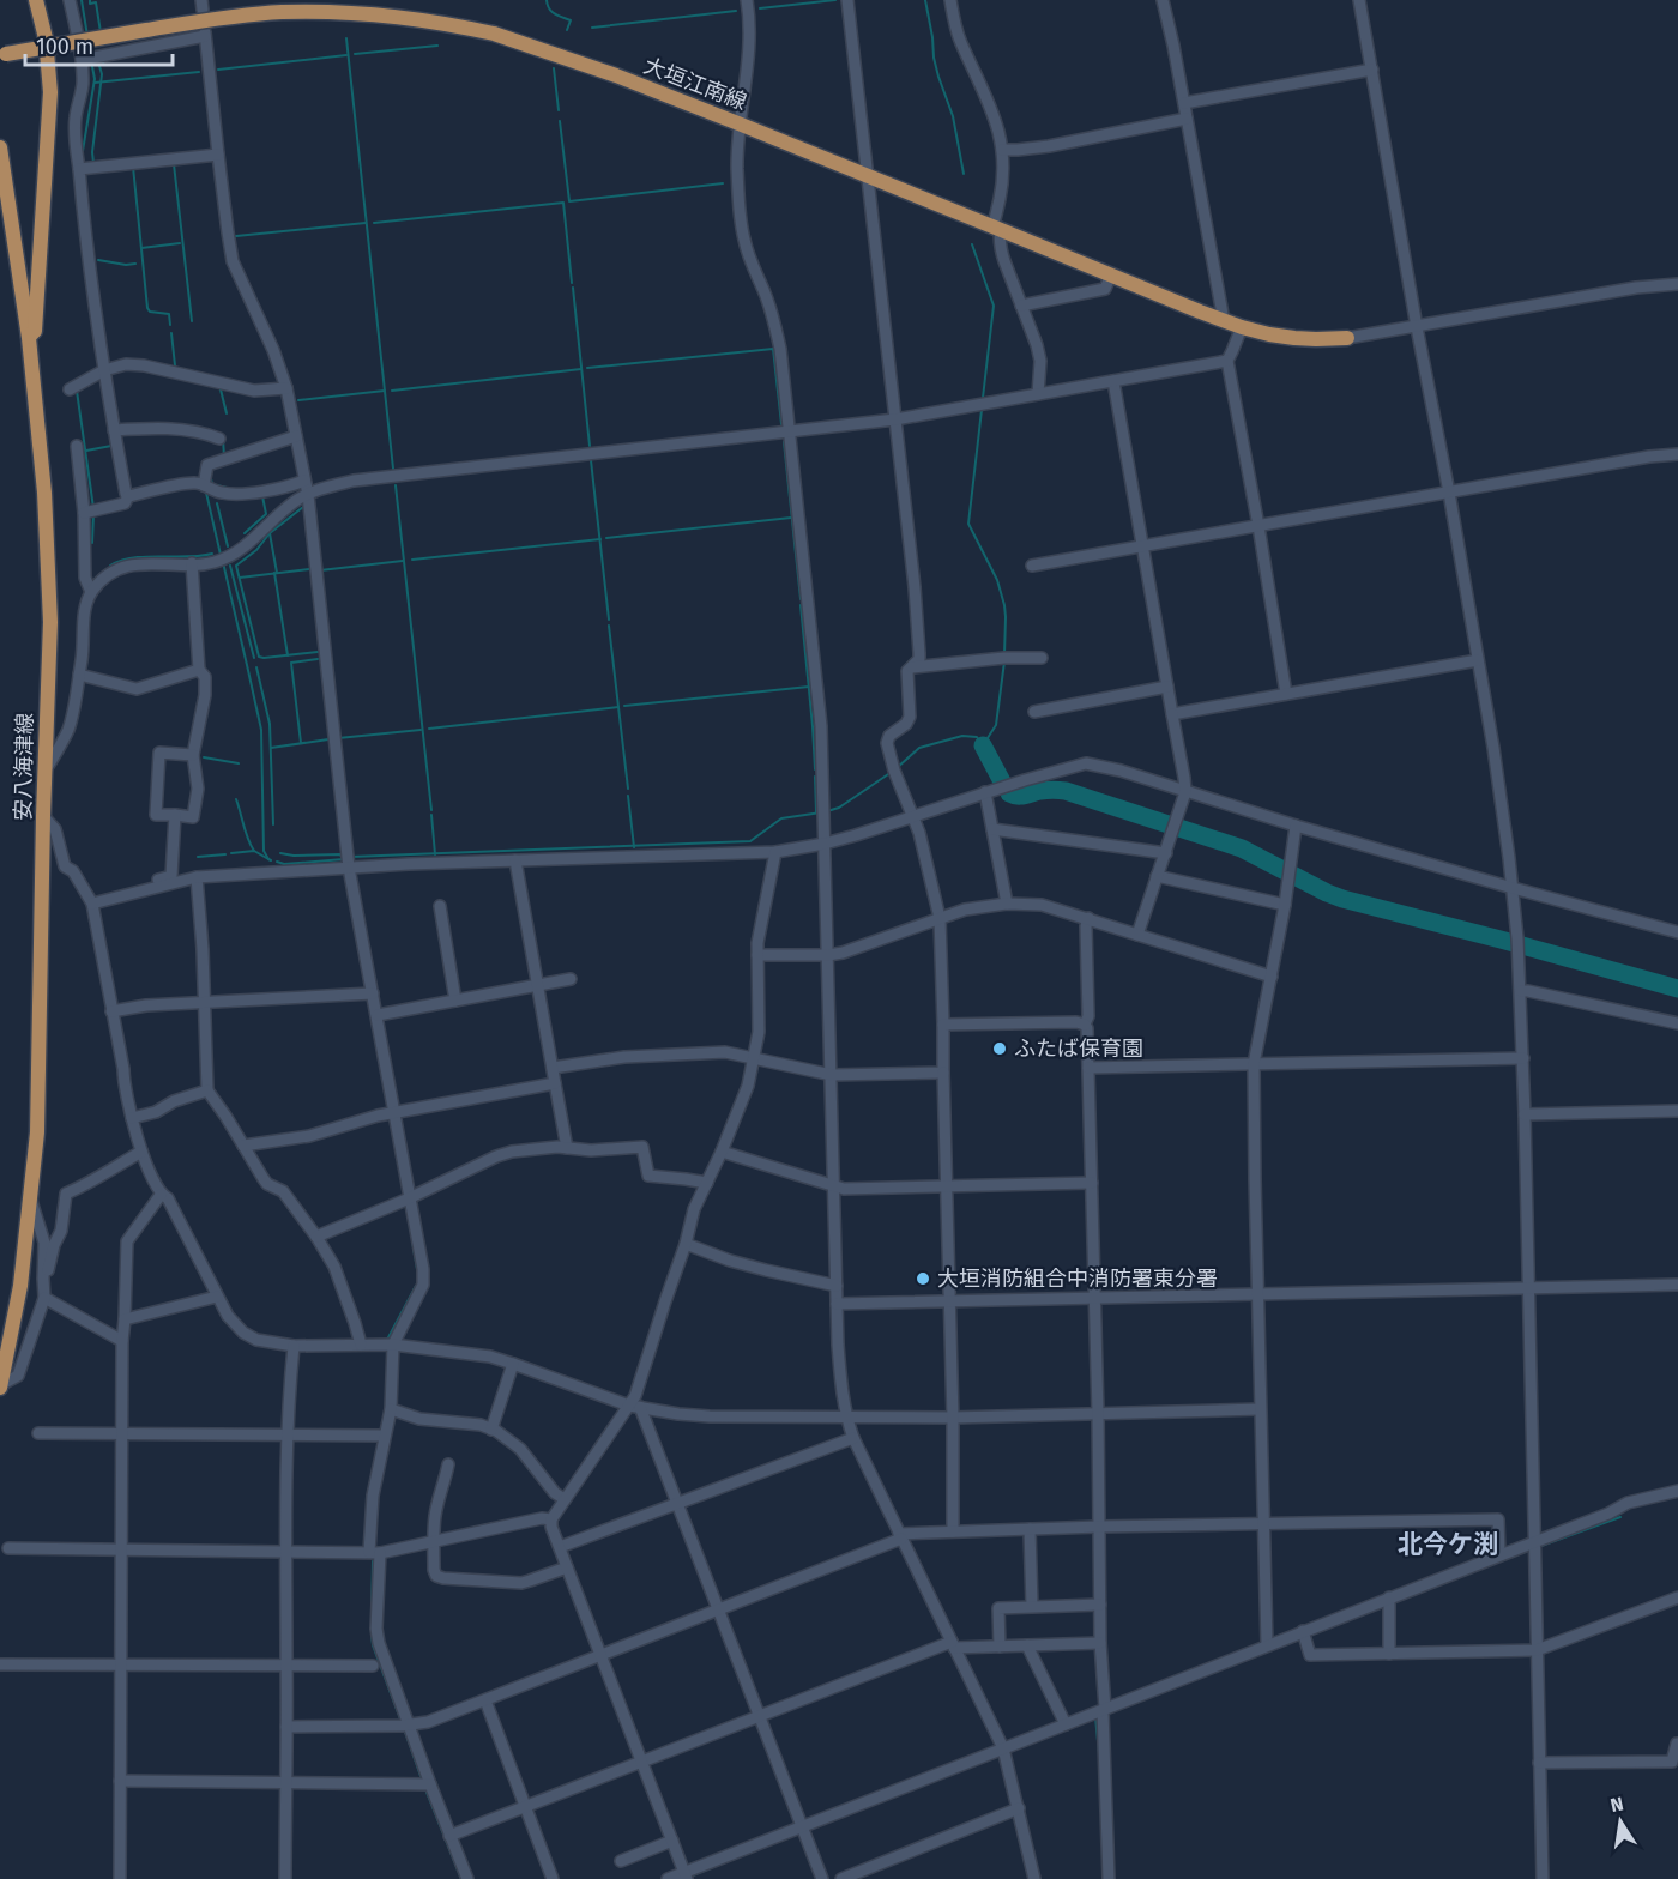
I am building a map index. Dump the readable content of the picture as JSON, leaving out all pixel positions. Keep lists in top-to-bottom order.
{
  "streets": {
    "main road": ["大垣江南線", "安八海津線"]
  },
  "districts": ["北今ケ渕"],
  "places": ["ふたば保育園", "大垣消防組合中消防署東分署"],
  "scale_bar": "100 m",
  "north": "top"
}
